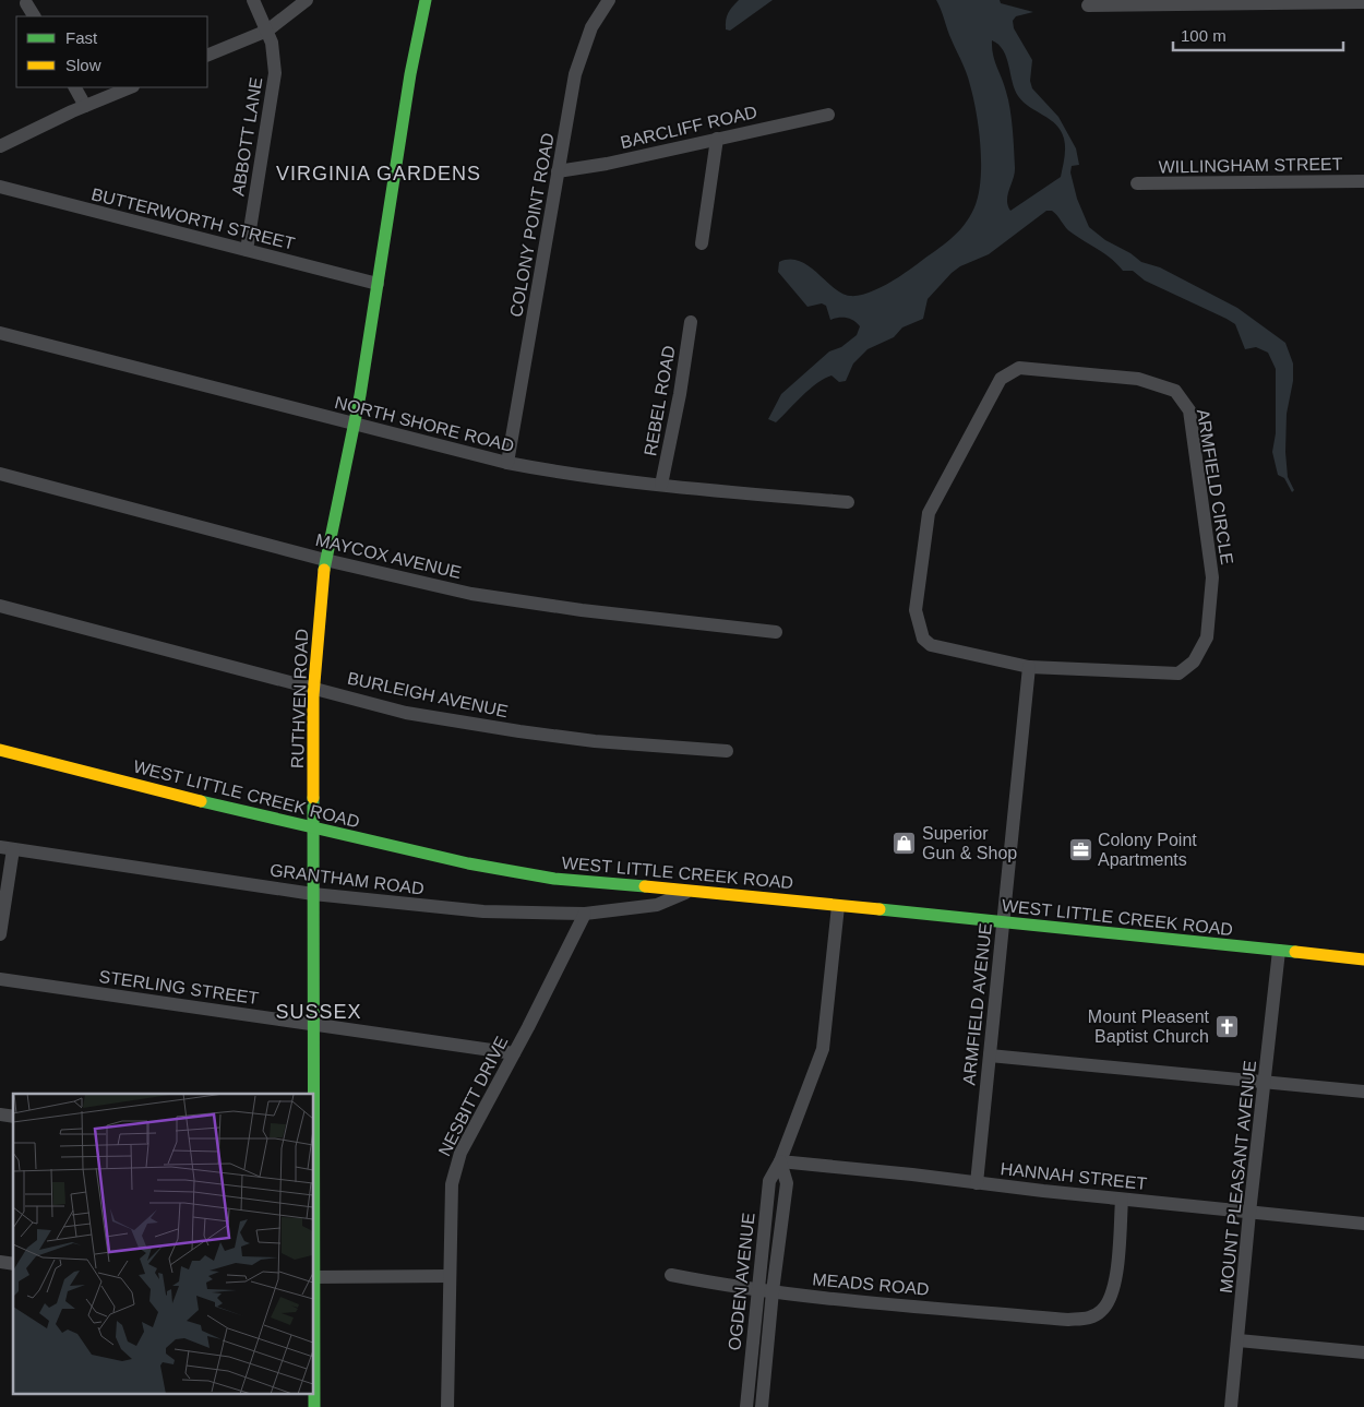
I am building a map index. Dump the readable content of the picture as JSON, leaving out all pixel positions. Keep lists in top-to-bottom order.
{
  "streets": {
    "street": [
      "BARCLIFF ROAD",
      "ABBOTT LANE",
      "WILLINGHAM STREET",
      "BUTTERWORTH STREET",
      "COLONY POINT ROAD",
      "REBEL ROAD",
      "NORTH SHORE ROAD",
      "ARMFIELD CIRCLE",
      "MAYCOX AVENUE",
      "BURLEIGH AVENUE",
      "RUTHVEN ROAD",
      "WEST LITTLE CREEK ROAD",
      "GRANTHAM ROAD",
      "STERLING STREET",
      "ARMFIELD AVENUE",
      "NESBITT DRIVE",
      "HANNAH STREET",
      "MOUNT PLEASANT AVENUE",
      "OGDEN AVENUE",
      "MEADS ROAD"
    ]
  },
  "crossings": [
    ["BARCLIFF ROAD", "COLONY POINT ROAD"],
    ["ABBOTT LANE", "BUTTERWORTH STREET"],
    ["BUTTERWORTH STREET", "RUTHVEN ROAD"],
    ["COLONY POINT ROAD", "NORTH SHORE ROAD"],
    ["REBEL ROAD", "NORTH SHORE ROAD"],
    ["NORTH SHORE ROAD", "RUTHVEN ROAD"],
    ["ARMFIELD CIRCLE", "ARMFIELD AVENUE"],
    ["MAYCOX AVENUE", "RUTHVEN ROAD"],
    ["BURLEIGH AVENUE", "RUTHVEN ROAD"],
    ["RUTHVEN ROAD", "WEST LITTLE CREEK ROAD"],
    ["RUTHVEN ROAD", "GRANTHAM ROAD"],
    ["RUTHVEN ROAD", "STERLING STREET"],
    ["WEST LITTLE CREEK ROAD", "GRANTHAM ROAD"],
    ["WEST LITTLE CREEK ROAD", "ARMFIELD AVENUE"],
    ["WEST LITTLE CREEK ROAD", "MOUNT PLEASANT AVENUE"],
    ["WEST LITTLE CREEK ROAD", "OGDEN AVENUE"],
    ["GRANTHAM ROAD", "NESBITT DRIVE"],
    ["STERLING STREET", "NESBITT DRIVE"],
    ["ARMFIELD AVENUE", "HANNAH STREET"],
    ["HANNAH STREET", "MOUNT PLEASANT AVENUE"],
    ["HANNAH STREET", "OGDEN AVENUE"],
    ["HANNAH STREET", "MEADS ROAD"],
    ["OGDEN AVENUE", "MEADS ROAD"]
  ],
  "districts": ["VIRGINIA GARDENS", "SUSSEX"],
  "places": {
    "shop": ["Superior Gun & Shop"],
    "office": ["Colony Point Apartments"],
    "church": ["Mount Pleasent Baptist Church"]
  },
  "legend": ["Fast", "Slow"],
  "scale_bar": "100 m"
}
